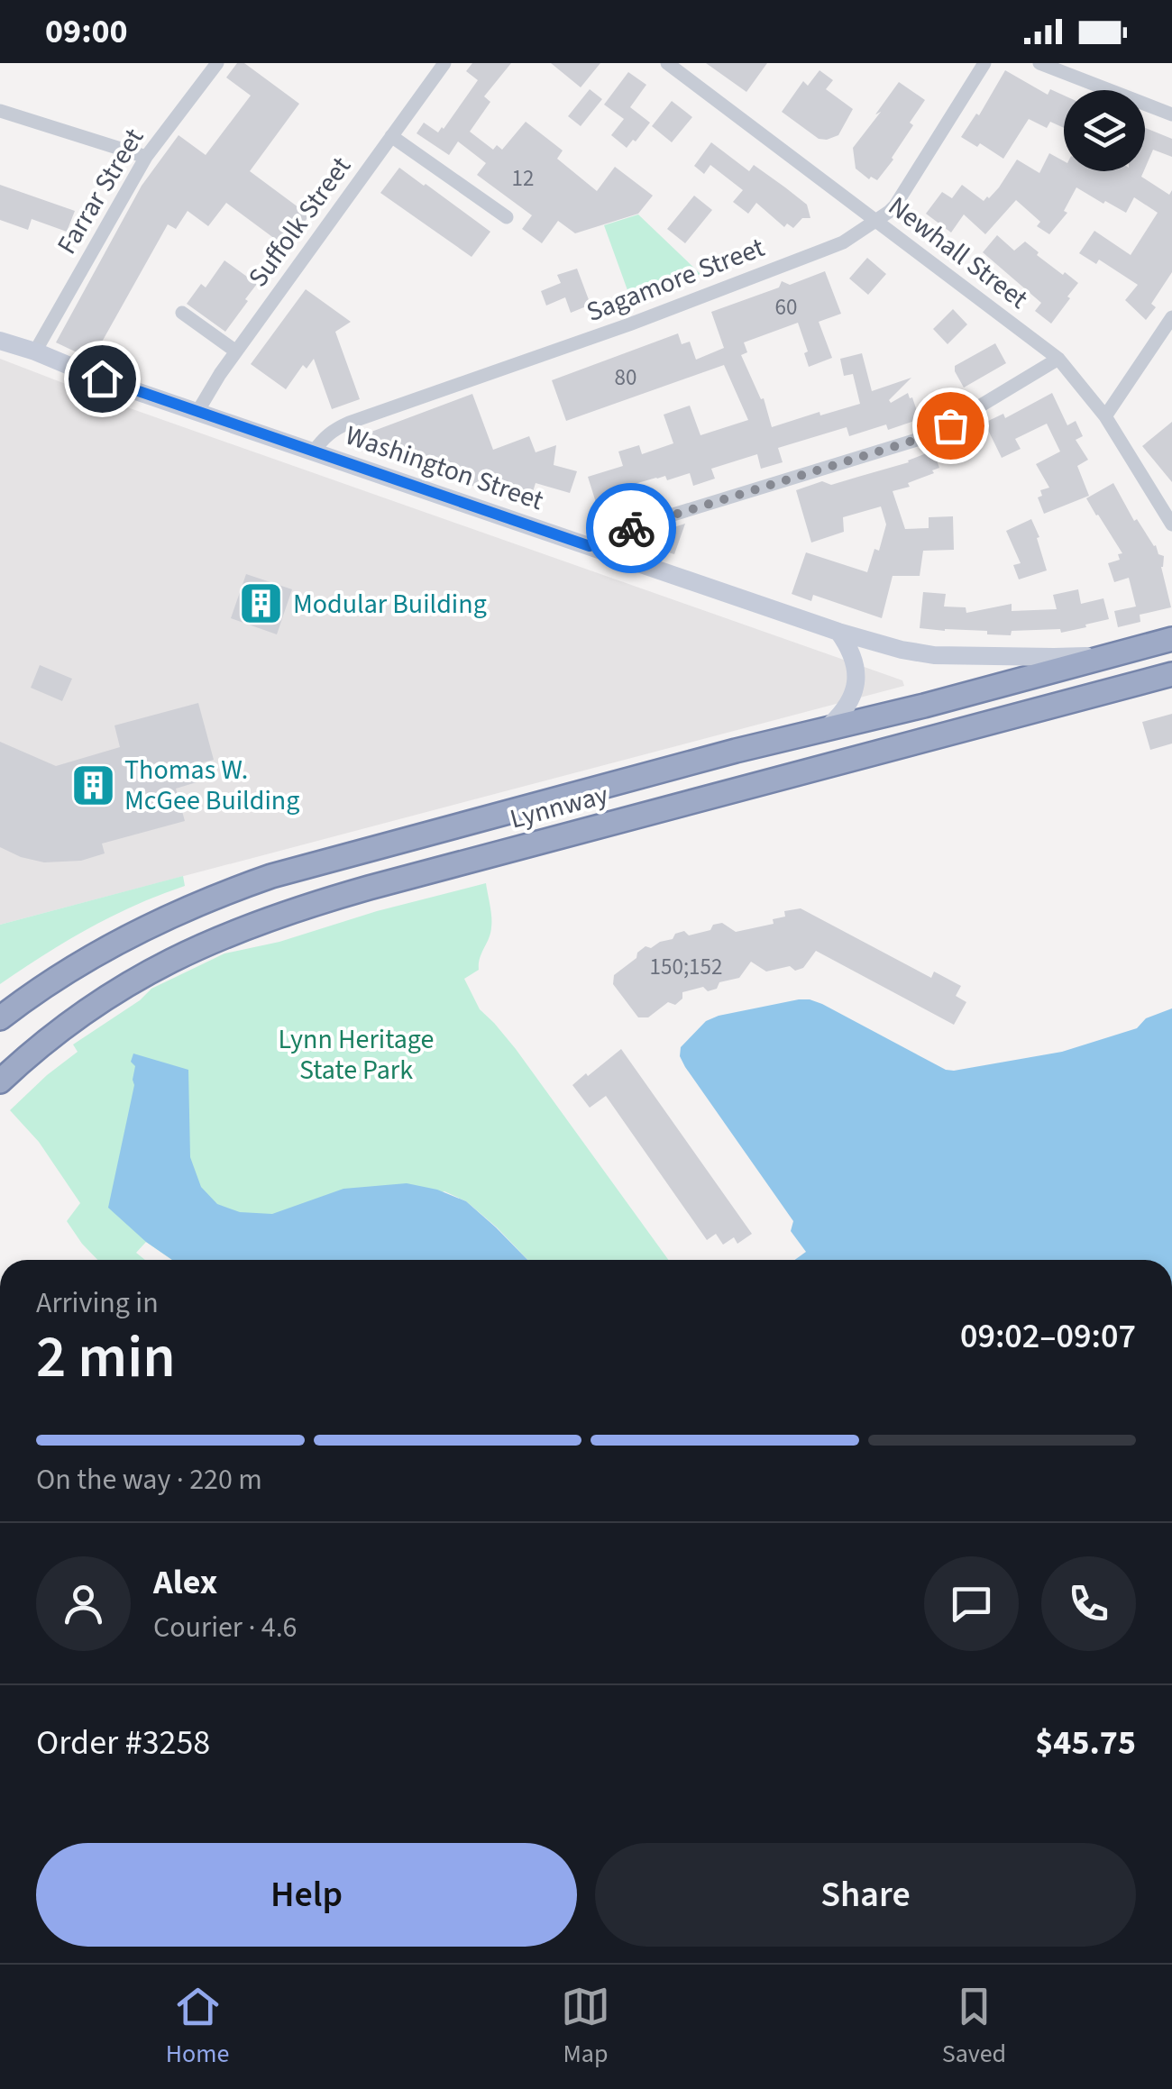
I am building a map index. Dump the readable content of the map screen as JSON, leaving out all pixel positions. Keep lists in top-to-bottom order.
{
  "streets": {
    "highway": ["Lynnway"],
    "main road": ["Washington Street"],
    "street": [
      "Farrar Street",
      "Suffolk Street",
      "Newhall Street",
      "Sagamore Street"
    ]
  },
  "crossings": [
    ["Farrar Street", "Washington Street"],
    ["Suffolk Street", "Washington Street"],
    ["Newhall Street", "Sagamore Street"],
    ["Sagamore Street", "Washington Street"],
    ["Washington Street", "Lynnway"]
  ],
  "parks": ["Lynn Heritage State Park"],
  "places": {
    "building": ["Modular Building", "Thomas W. McGee Building"]
  },
  "house_numbers": [
    "12",
    "60",
    "80",
    "150;152"
  ],
  "page": {
    "status": "09:00",
    "heading": ["2 min", "Arriving in", "09:02–09:07"],
    "panel": [
      "Alex",
      "Courier · 4.6",
      "Order #3258",
      "$45.75"
    ],
    "bar": "On the way · 220 m",
    "buttons": ["Help", "Share"],
    "tabs": ["Home", "Map", "Saved"]
  }
}
